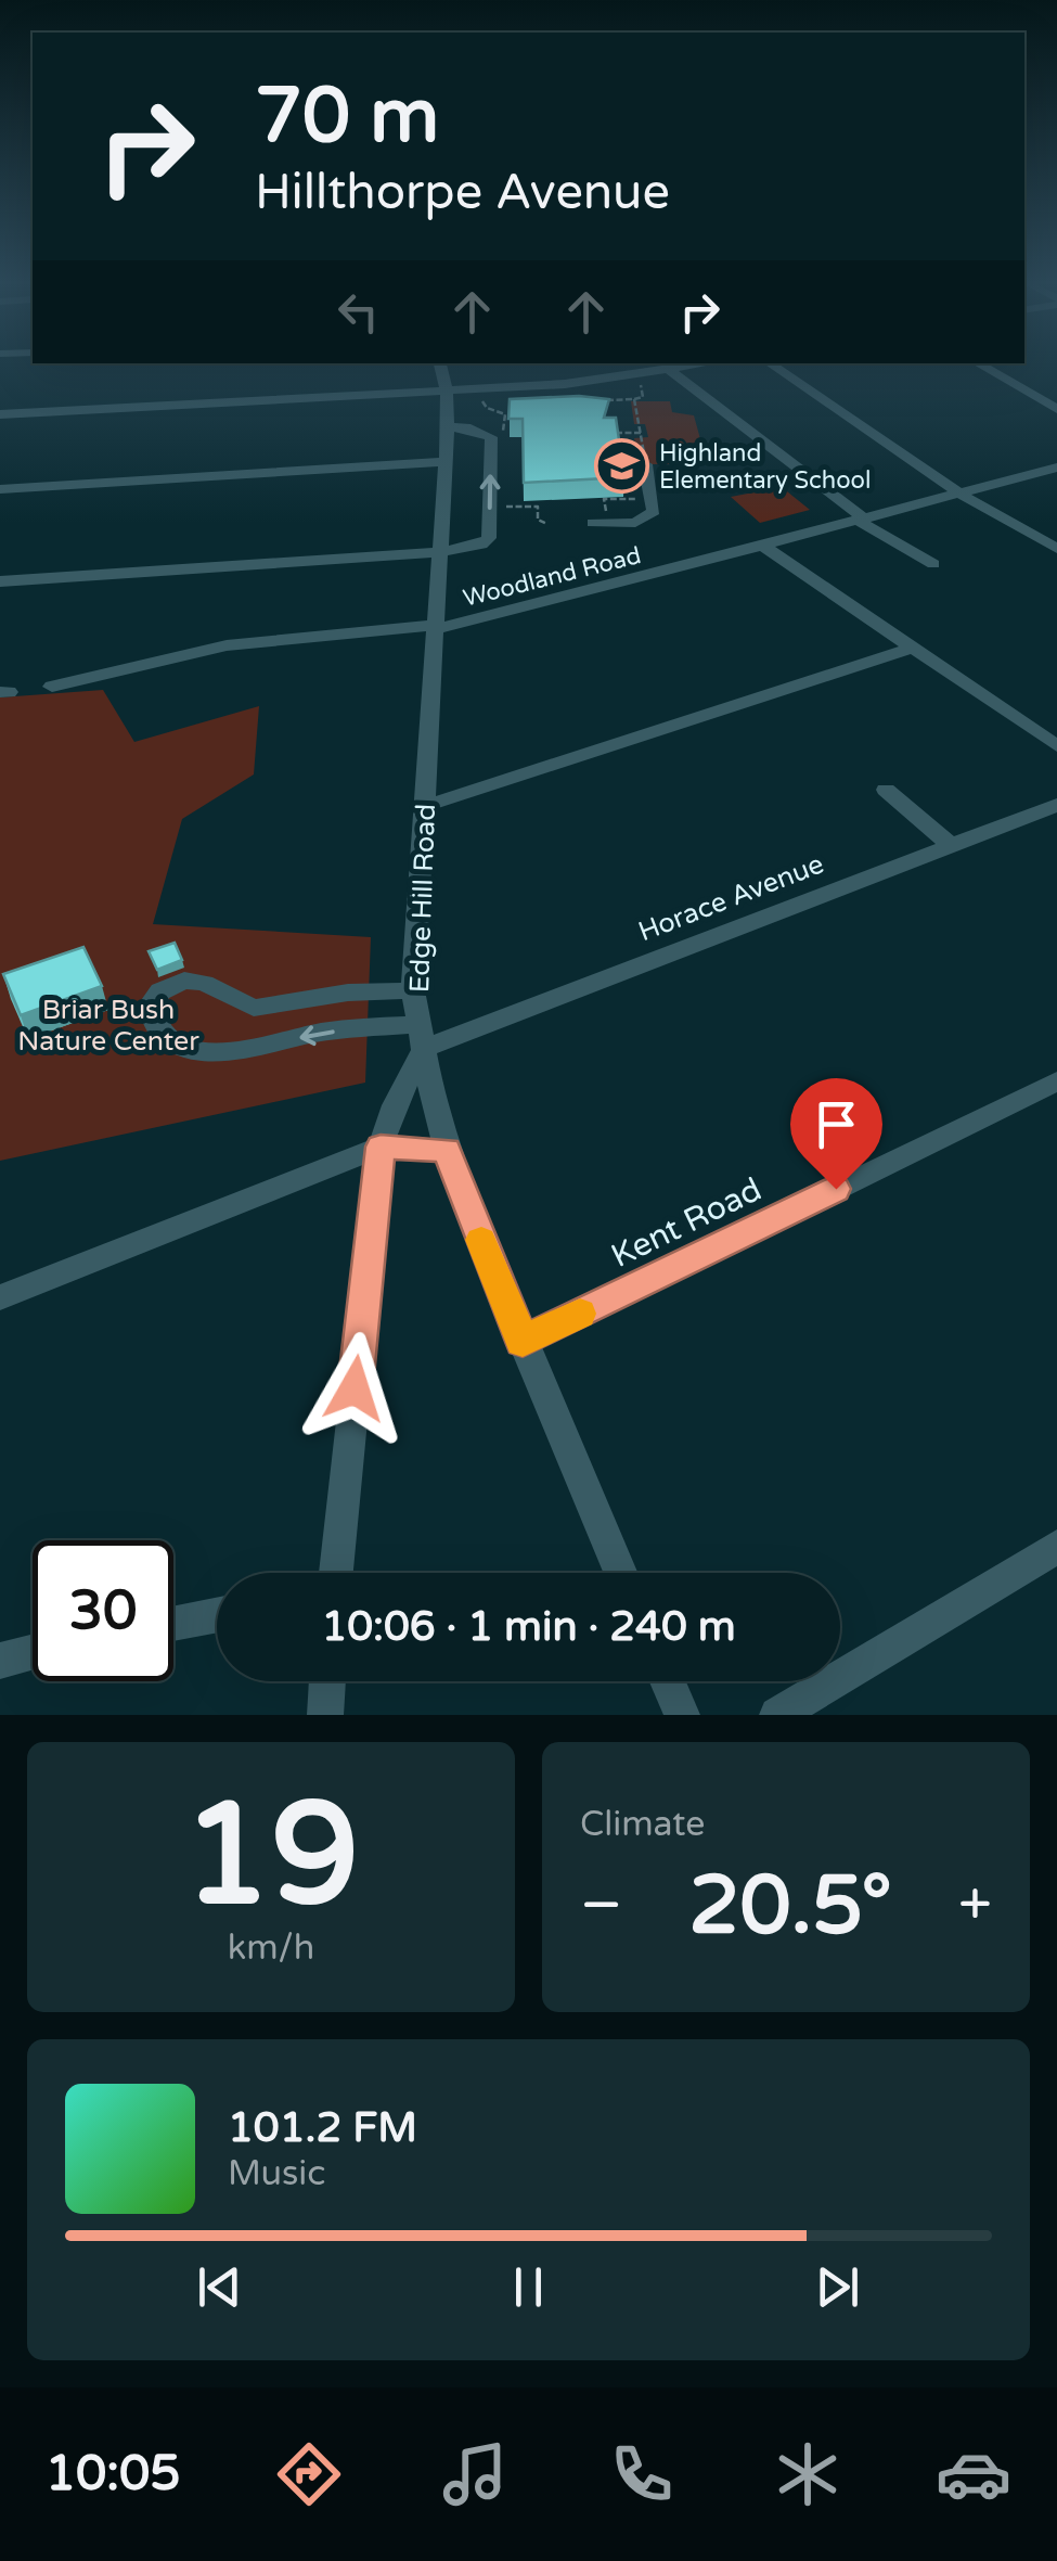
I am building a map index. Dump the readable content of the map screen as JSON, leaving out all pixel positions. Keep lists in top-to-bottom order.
{
  "streets": {
    "street": [
      "Woodland Road",
      "Horace Avenue",
      "Edge Hill Road",
      "Kent Road"
    ]
  },
  "crossings": [
    ["Woodland Road", "Edge Hill Road"],
    ["Horace Avenue", "Edge Hill Road"],
    ["Edge Hill Road", "Kent Road"]
  ],
  "parks": ["Briar Bush Nature Center"],
  "places": {
    "school or university": ["Highland Elementary School"]
  },
  "page": {
    "turn": ["70 m", "Hillthorpe Avenue"],
    "limit": "30",
    "trip": "10:06 · 1 min · 240 m",
    "tile": [
      ["19", "km/h"],
      "Climate"
    ],
    "heat": ["−", "20.5°", "+"],
    "song": ["101.2 FM", "Music"],
    "tabs": "10:05"
  }
}
